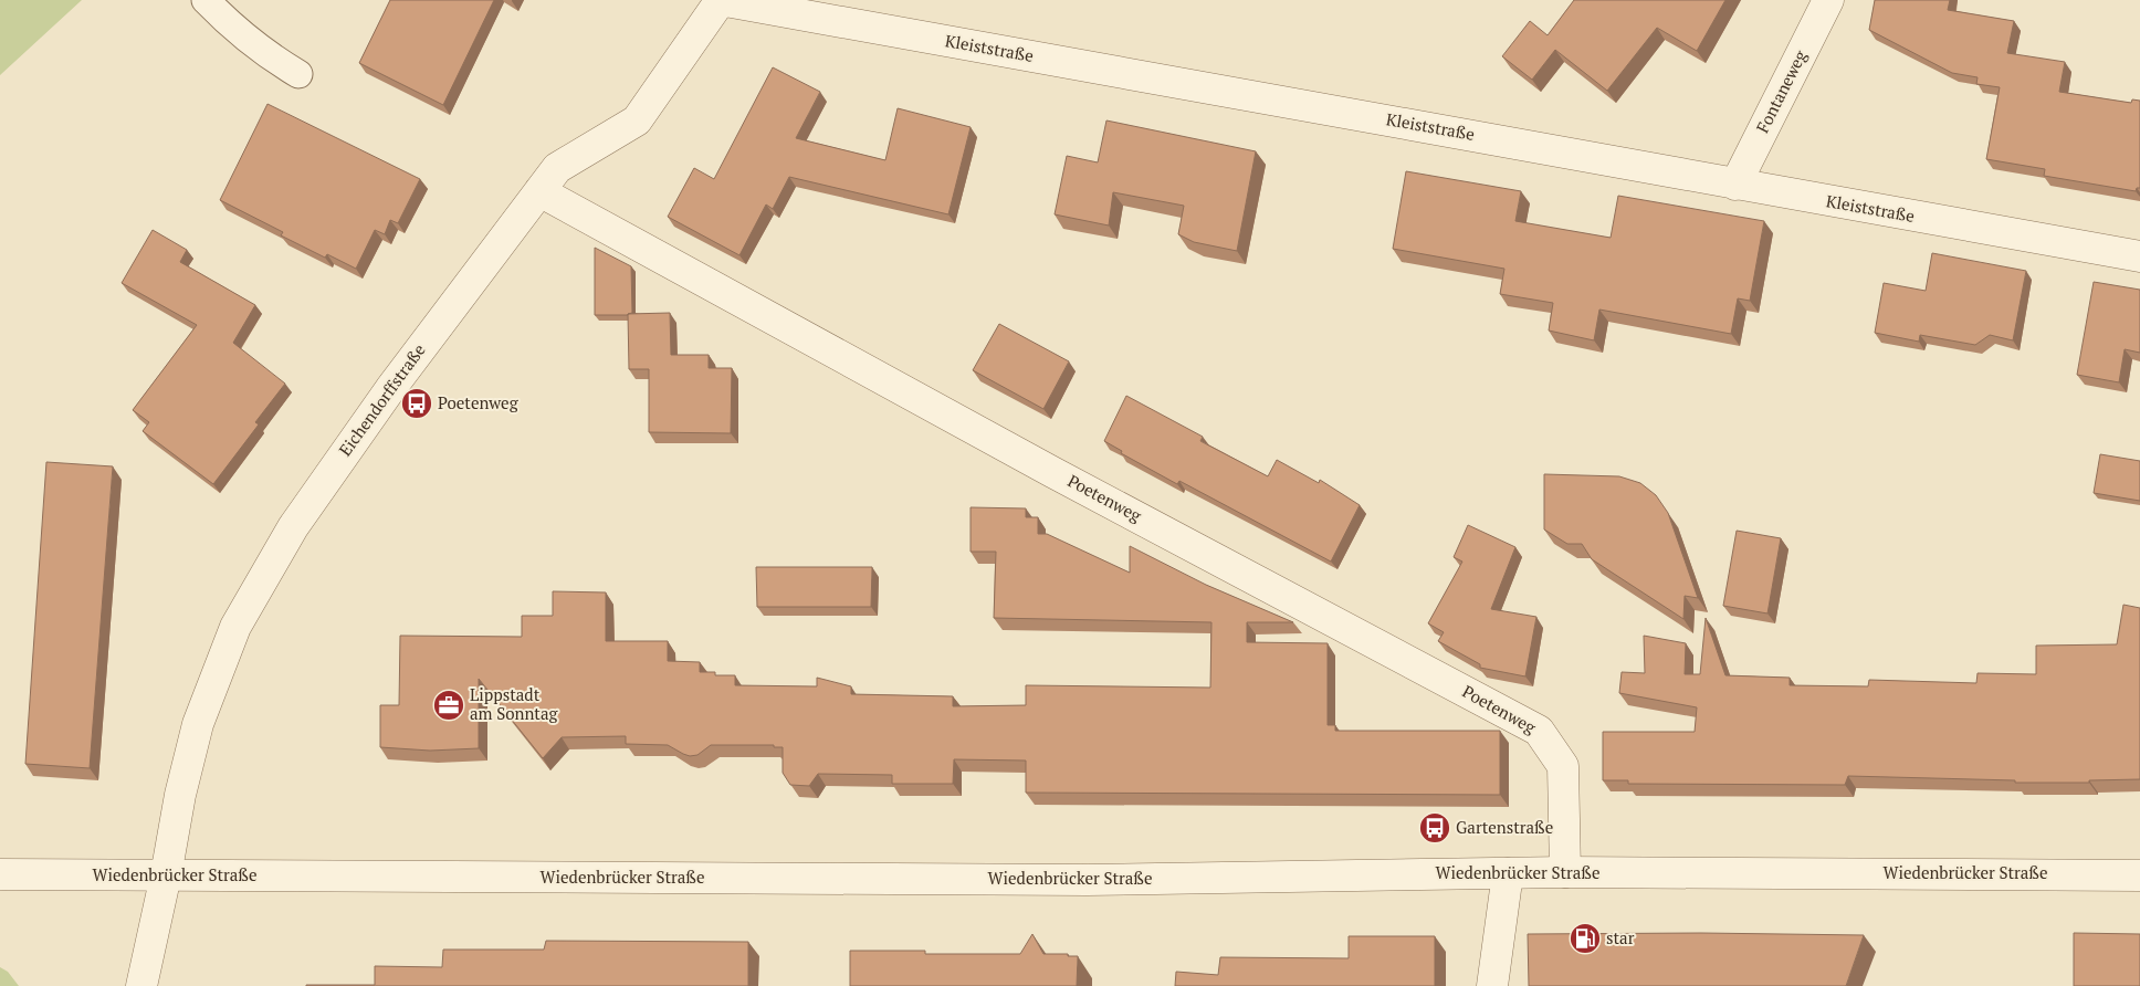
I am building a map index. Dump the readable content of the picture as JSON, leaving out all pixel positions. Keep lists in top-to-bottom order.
{
  "streets": {
    "street": [
      "Kleiststraße",
      "Fontaneweg",
      "Eichendorffstraße",
      "Poetenweg",
      "Wiedenbrücker Straße"
    ]
  },
  "crossings": [
    ["Kleiststraße", "Fontaneweg"],
    ["Kleiststraße", "Eichendorffstraße"],
    ["Eichendorffstraße", "Poetenweg"],
    ["Eichendorffstraße", "Wiedenbrücker Straße"],
    ["Poetenweg", "Wiedenbrücker Straße"]
  ],
  "places": {
    "bus stop": ["Poetenweg", "Gartenstraße"],
    "office": ["Lippstadt am Sonntag"],
    "fuel station": ["star"]
  }
}
